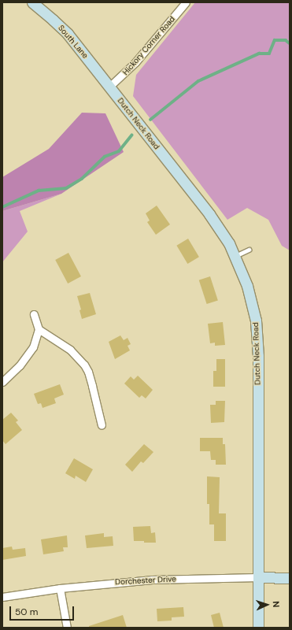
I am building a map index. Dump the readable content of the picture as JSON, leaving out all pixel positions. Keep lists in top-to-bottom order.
{
  "streets": {
    "street": [
      "South Lane",
      "Hickory Corner Road",
      "Dutch Neck Road",
      "Dorchester Drive"
    ]
  },
  "crossings": [
    ["South Lane", "Hickory Corner Road"],
    ["South Lane", "Dutch Neck Road"],
    ["Hickory Corner Road", "Dutch Neck Road"],
    ["Dutch Neck Road", "Dorchester Drive"]
  ],
  "scale_bar": "50 m",
  "north": "right"
}
